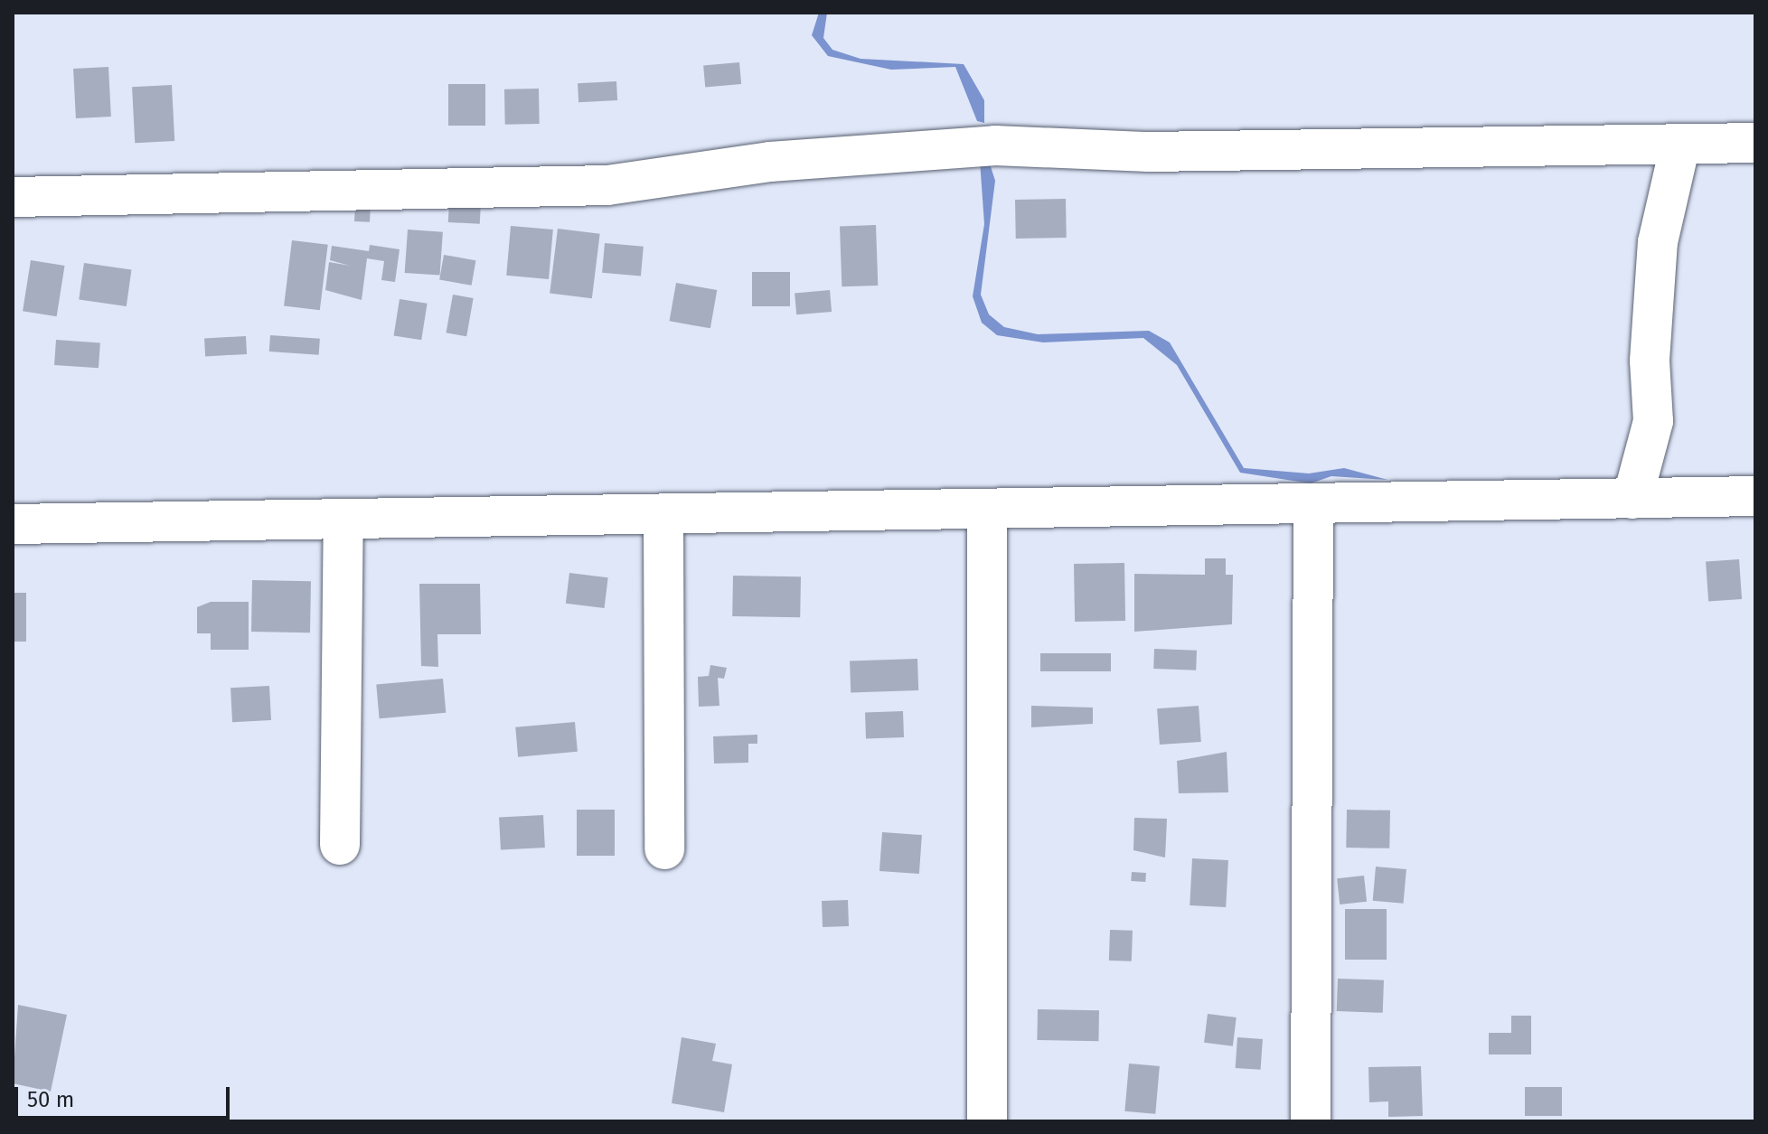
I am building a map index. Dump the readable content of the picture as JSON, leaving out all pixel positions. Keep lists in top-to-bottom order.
{
  "scale_bar": "50 m"
}
